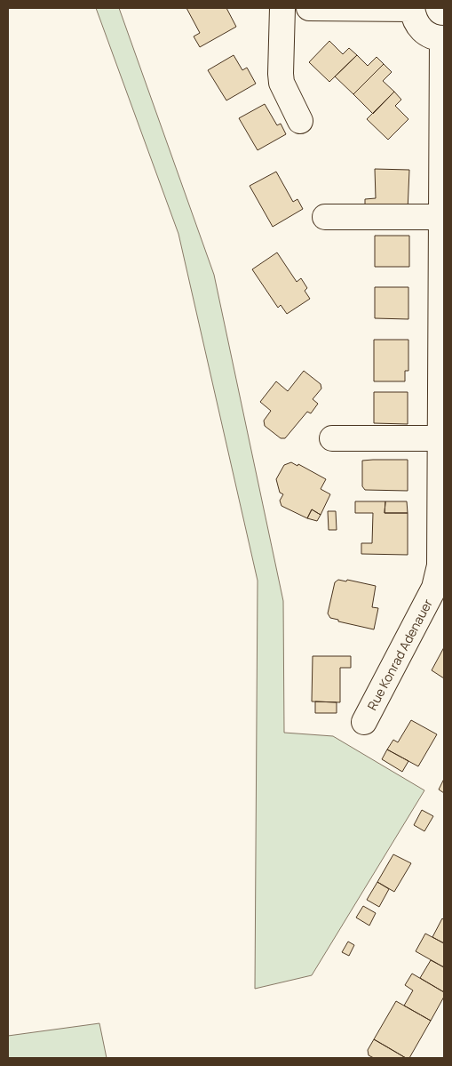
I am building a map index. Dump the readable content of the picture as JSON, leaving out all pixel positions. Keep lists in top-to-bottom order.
{
  "streets": {
    "street": ["Rue Konrad Adenauer"]
  }
}
